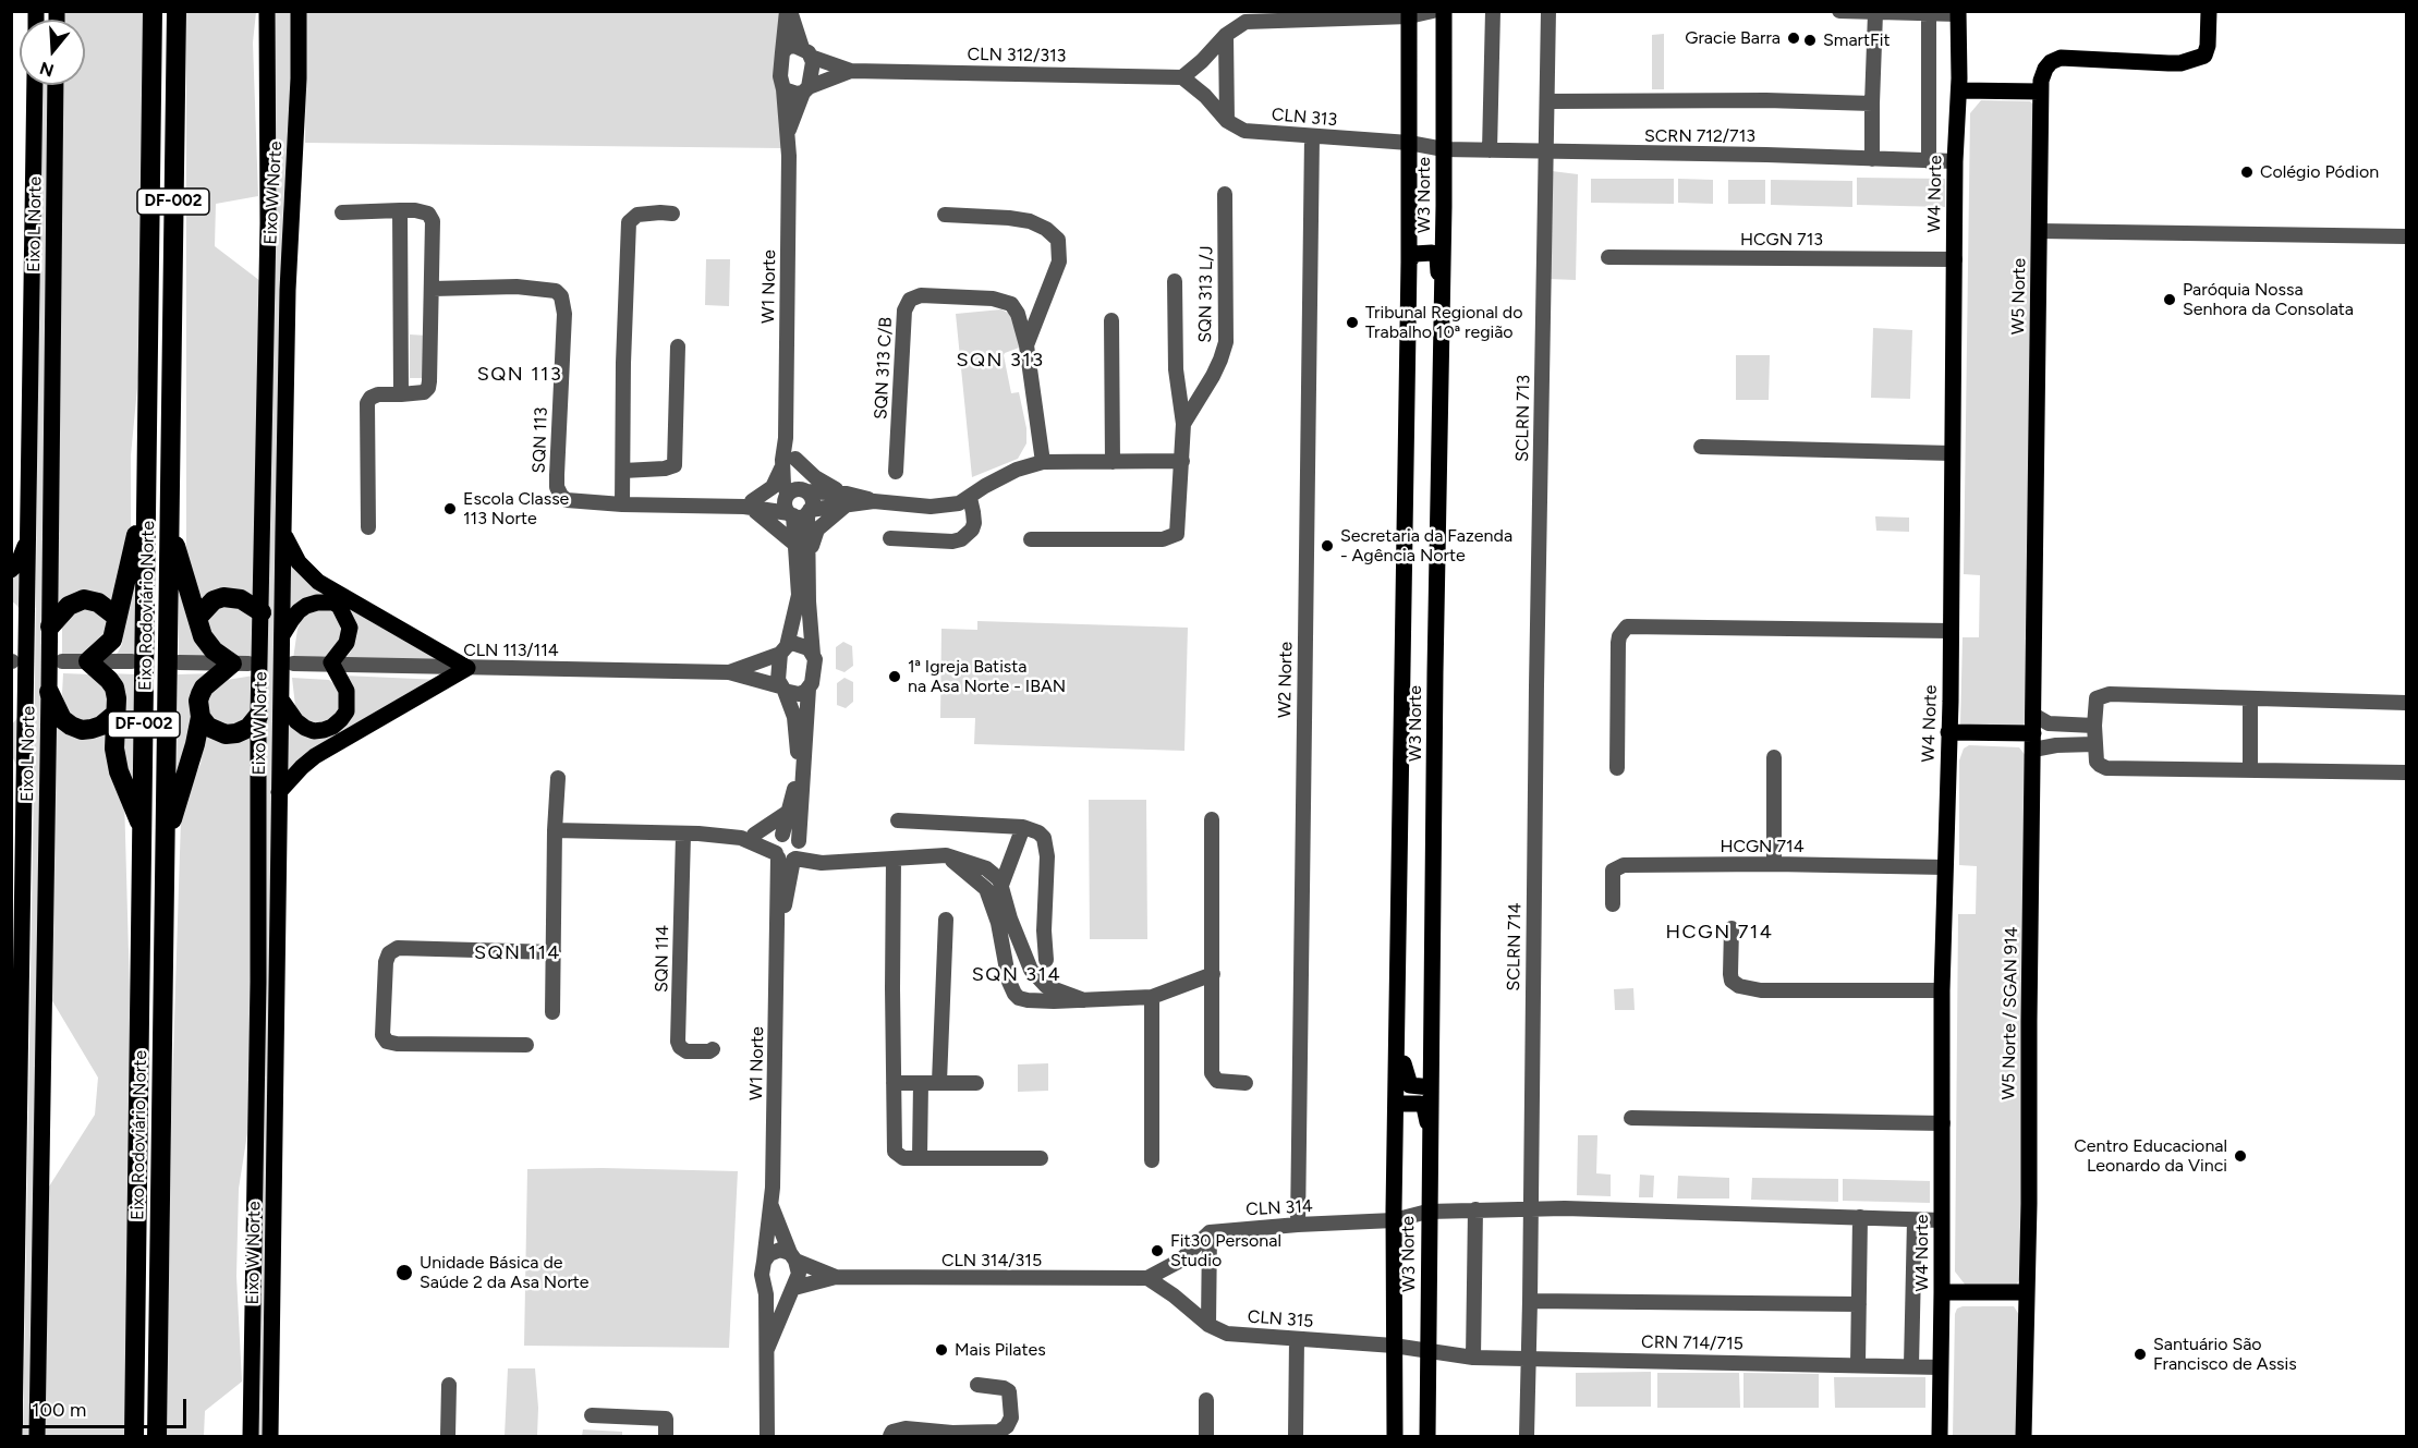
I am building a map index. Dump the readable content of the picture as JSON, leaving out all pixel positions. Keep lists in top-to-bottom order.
{
  "streets": {
    "highway": ["DF-002", "Eixo Rodoviário Norte"],
    "main road": [
      "Eixo W Norte",
      "W4 Norte",
      "W3 Norte",
      "Eixo L Norte",
      "W5 Norte",
      "W5 Norte / SGAN 914"
    ],
    "street": [
      "CLN 312/313",
      "CLN 313",
      "SCRN 712/713",
      "HCGN 713",
      "W1 Norte",
      "SQN 313 L/J",
      "SQN 313 C/B",
      "SCLRN 713",
      "SQN 113",
      "CLN 113/114",
      "W2 Norte",
      "HCGN 714",
      "SCLRN 714",
      "SQN 114",
      "CLN 314",
      "CLN 314/315",
      "CLN 315",
      "CRN 714/715"
    ]
  },
  "crossings": [
    ["CLN 312/313", "CLN 313"],
    ["CLN 312/313", "W1 Norte"],
    ["CLN 313", "SCRN 712/713"],
    ["CLN 313", "W3 Norte"],
    ["CLN 313", "W2 Norte"],
    ["SCRN 712/713", "W4 Norte"],
    ["SCRN 712/713", "W3 Norte"],
    ["SCRN 712/713", "SCLRN 713"],
    ["W4 Norte", "HCGN 713"],
    ["W4 Norte", "HCGN 714"],
    ["W4 Norte", "CRN 714/715"],
    ["W3 Norte", "CLN 314"],
    ["W3 Norte", "CLN 315"],
    ["W3 Norte", "CRN 714/715"],
    ["W1 Norte", "SQN 113"],
    ["W1 Norte", "CLN 113/114"],
    ["W1 Norte", "CLN 314/315"],
    ["W5 Norte", "W5 Norte / SGAN 914"],
    ["SCLRN 713", "SCLRN 714"],
    ["W2 Norte", "CLN 314"],
    ["CLN 314/315", "CLN 315"],
    ["CLN 315", "CRN 714/715"]
  ],
  "districts": [
    "SQN 313",
    "SQN 113",
    "HCGN 714",
    "SQN 114",
    "SQN 314"
  ],
  "places": [
    "Gracie Barra",
    "SmartFit",
    "Colégio Pódion",
    "Paróquia Nossa Senhora da Consolata",
    "Tribunal Regional do Trabalho 10ª região",
    "Escola Classe 113 Norte",
    "Secretaria da Fazenda - Agência Norte",
    "1ª Igreja Batista na Asa Norte - IBAN",
    "Centro Educacional Leonardo da Vinci",
    "Fit30 Personal Studio",
    "Unidade Básica de Saúde 2 da Asa Norte",
    "Mais Pilates",
    "Santuário São Francisco de Assis"
  ],
  "scale_bar": "100 m",
  "north": "bottom"
}
